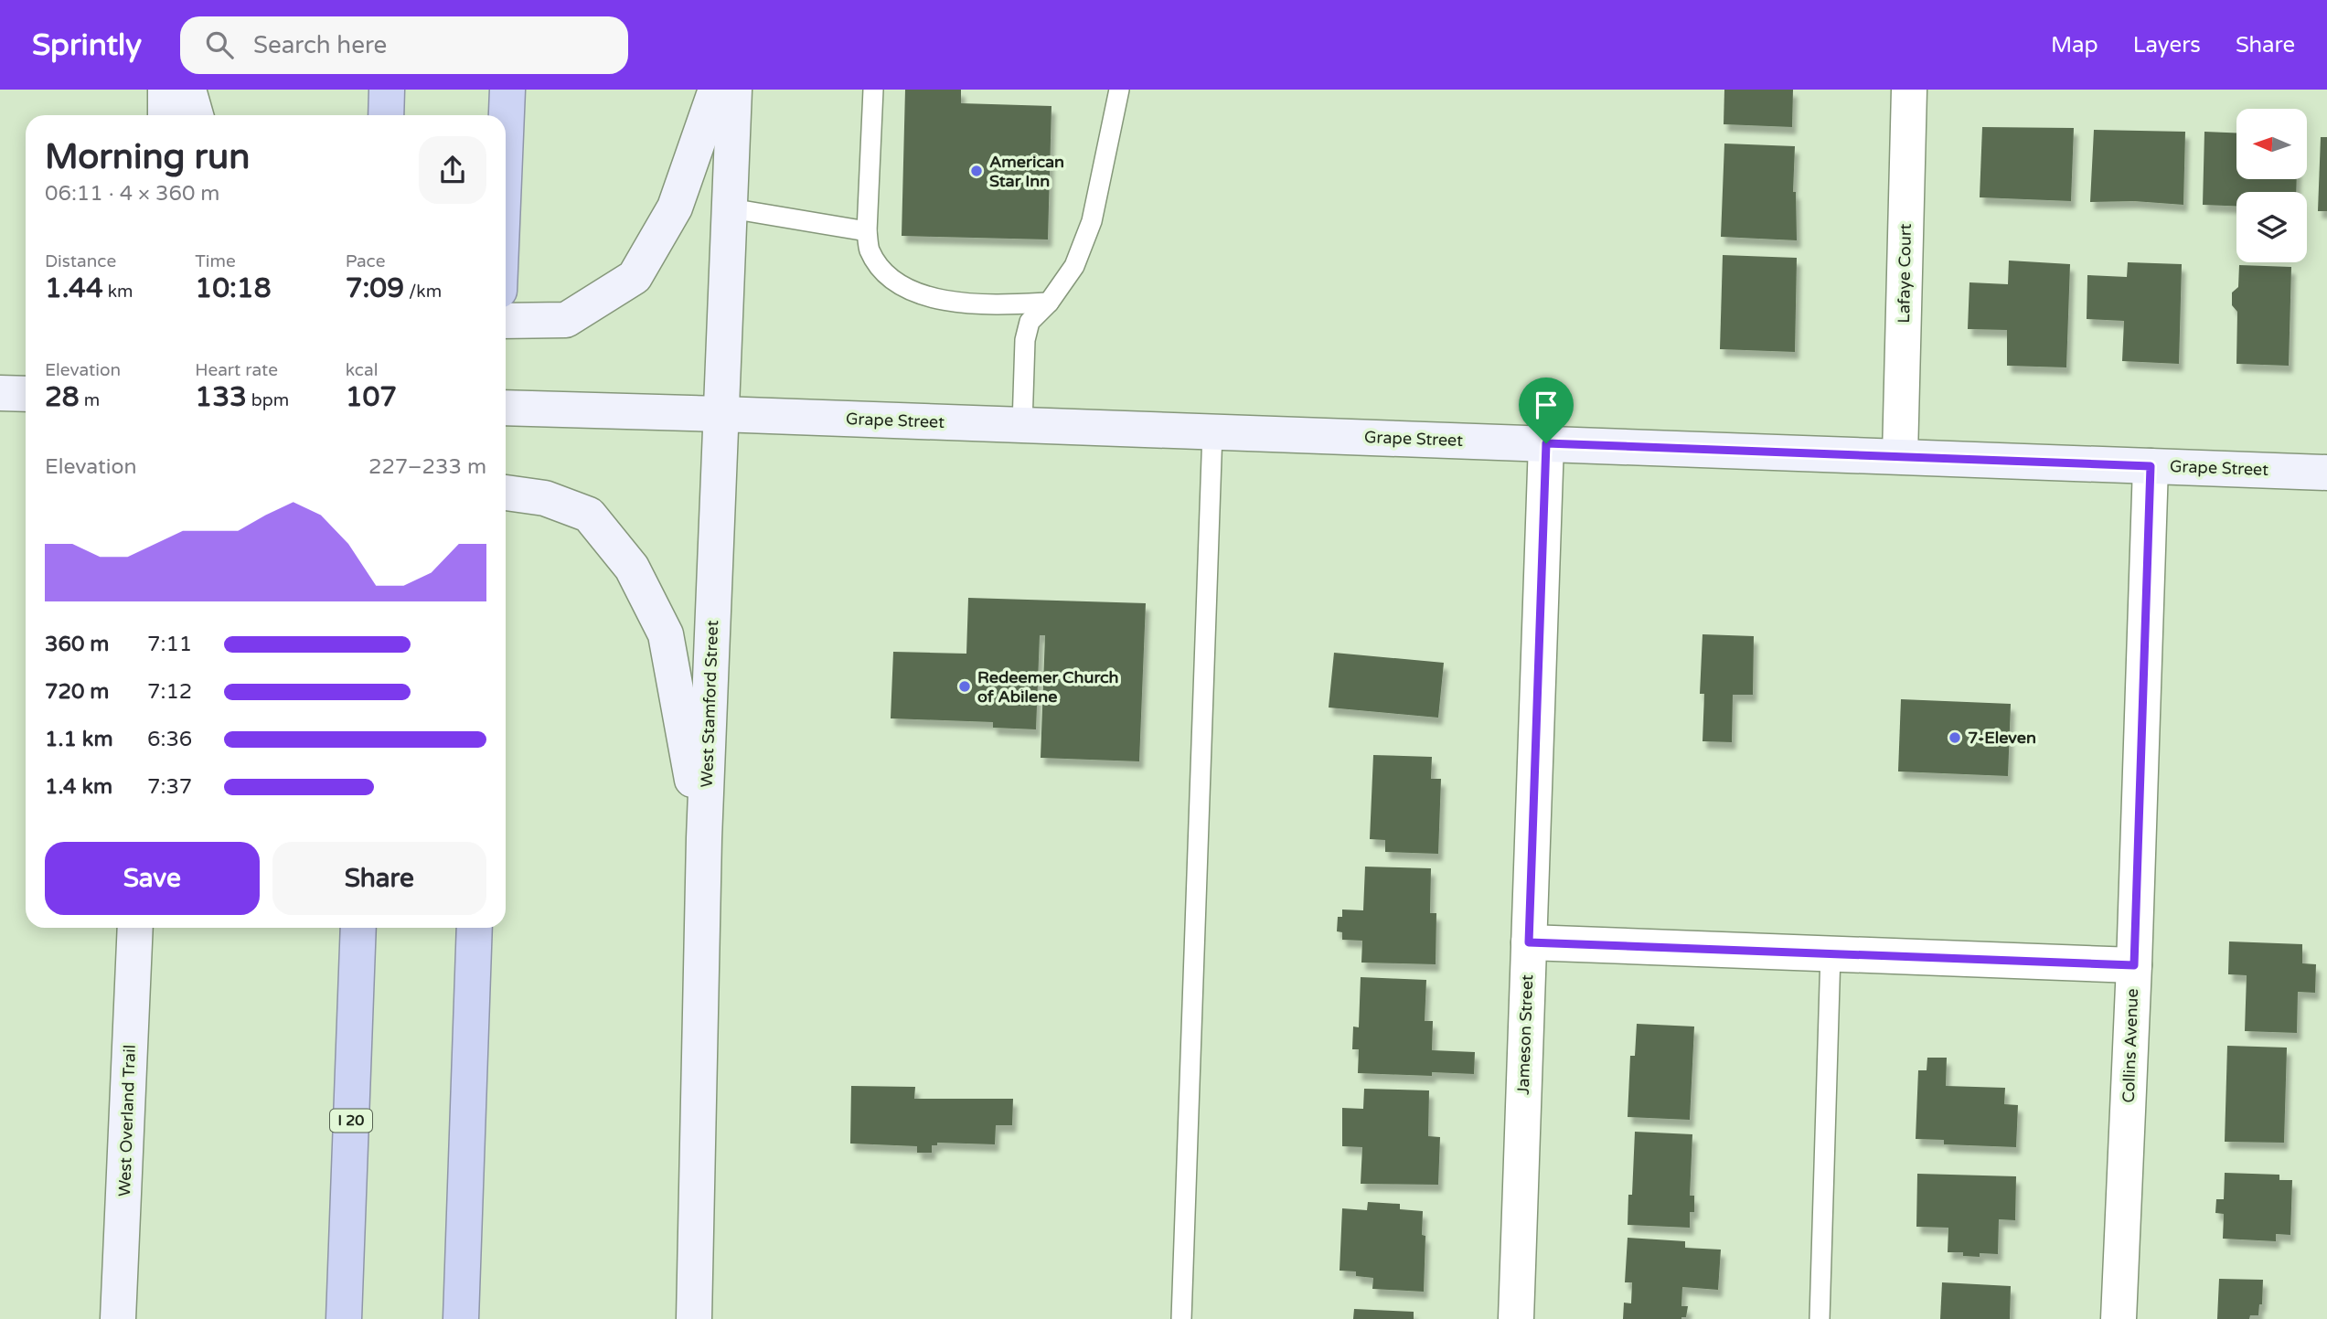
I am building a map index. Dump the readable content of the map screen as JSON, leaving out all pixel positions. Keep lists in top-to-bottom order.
{
  "streets": {
    "highway": ["I 20"],
    "main road": ["Grape Street", "West Stamford Street", "West Overland Trail"],
    "street": ["Lafaye Court", "Jameson Street", "Collins Avenue"]
  },
  "crossings": [
    ["Lafaye Court", "Grape Street"],
    ["Grape Street", "West Stamford Street"],
    ["Grape Street", "Jameson Street"],
    ["Grape Street", "Collins Avenue"]
  ],
  "places": ["American Star Inn", "Redeemer Church of Abilene", "7-Eleven"],
  "north": "left",
  "page": {
    "header": "Sprintly",
    "search": "Search here",
    "nav": ["Map", "Layers", "Share"],
    "heading": ["Morning run", "06:11 · 4 × 360 m"],
    "stats": [
      ["Distance", "1.44 km"],
      ["Time", "10:18"],
      ["Pace", "7:09 /km"],
      ["Elevation", "28 m"],
      ["Heart rate", "133 bpm"],
      ["kcal", "107"]
    ],
    "chart": ["Elevation", "227–233 m"],
    "list": [
      {
        "name": "360 m",
        "note": "7:11"
      },
      {
        "name": "720 m",
        "note": "7:12"
      },
      {
        "name": "1.1 km",
        "note": "6:36"
      },
      {
        "name": "1.4 km",
        "note": "7:37"
      }
    ],
    "buttons": ["Save", "Share"]
  }
}
